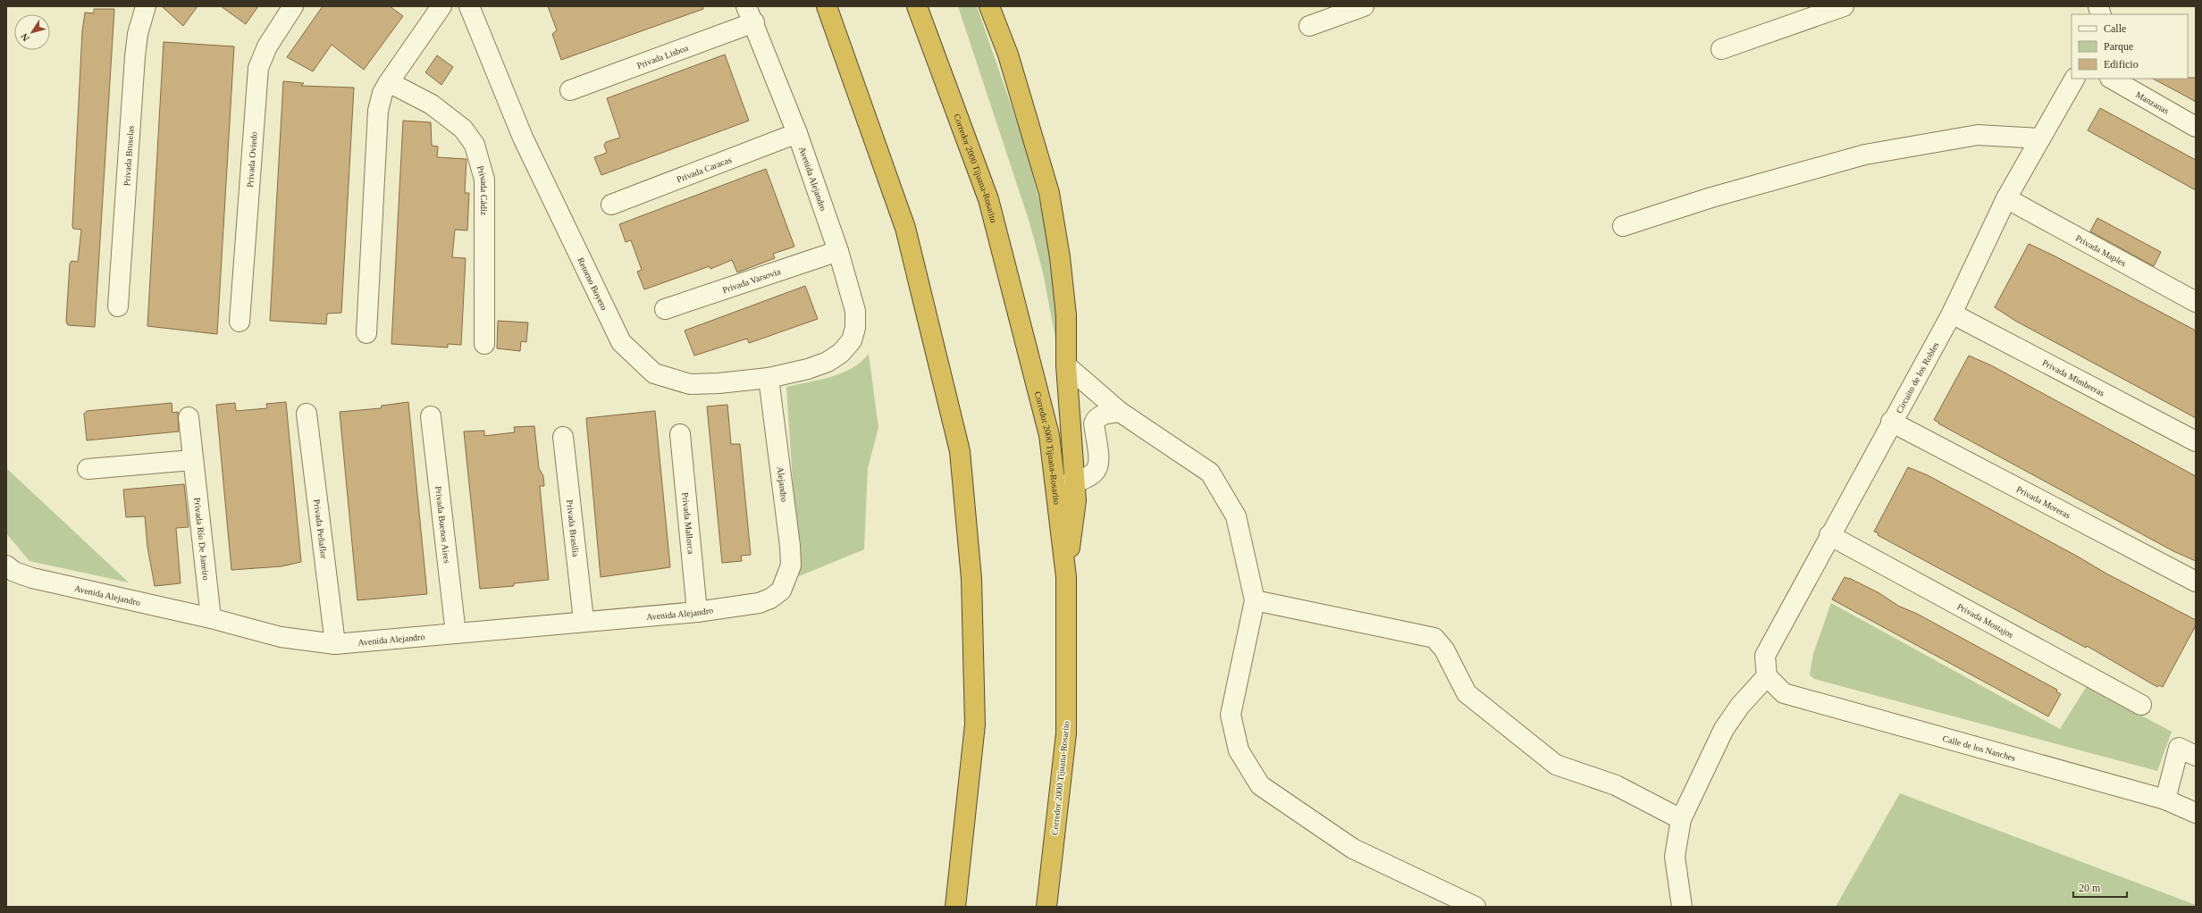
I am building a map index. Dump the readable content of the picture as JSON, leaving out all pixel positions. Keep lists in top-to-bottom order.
{
  "streets": {
    "highway": ["Corredor 2000 Tijuana-Rosarito"],
    "street": [
      "Privada Lisboa",
      "Manzanas",
      "Privada Bruselas",
      "Privada Oviedo",
      "Privada Caracas",
      "Avenida Alejandro",
      "Privada Cádiz",
      "Privada Maples",
      "Privada Varsovia",
      "Retorno Boyero",
      "Circuito de los Robles",
      "Privada Mimbreras",
      "Alejandro",
      "Privada Moreras",
      "Privada Mallorca",
      "Privada Buenos Aires",
      "Privada Peñaflor",
      "Privada Brasilia",
      "Privada Río De Janeiro",
      "Privada Mostajos",
      "Calle de los Nanches"
    ]
  },
  "crossings": [
    ["Privada Lisboa", "Avenida Alejandro"],
    ["Privada Caracas", "Avenida Alejandro"],
    ["Avenida Alejandro", "Privada Varsovia"],
    ["Avenida Alejandro", "Retorno Boyero"],
    ["Avenida Alejandro", "Alejandro"],
    ["Avenida Alejandro", "Privada Mallorca"],
    ["Avenida Alejandro", "Privada Buenos Aires"],
    ["Avenida Alejandro", "Privada Peñaflor"],
    ["Avenida Alejandro", "Privada Brasilia"],
    ["Avenida Alejandro", "Privada Río De Janeiro"],
    ["Privada Maples", "Circuito de los Robles"],
    ["Retorno Boyero", "Alejandro"],
    ["Circuito de los Robles", "Privada Mimbreras"],
    ["Circuito de los Robles", "Privada Moreras"],
    ["Circuito de los Robles", "Privada Mostajos"],
    ["Circuito de los Robles", "Calle de los Nanches"]
  ],
  "legend": ["Calle", "Parque", "Edificio"],
  "scale_bar": "20 m",
  "north": "bottom left"
}
